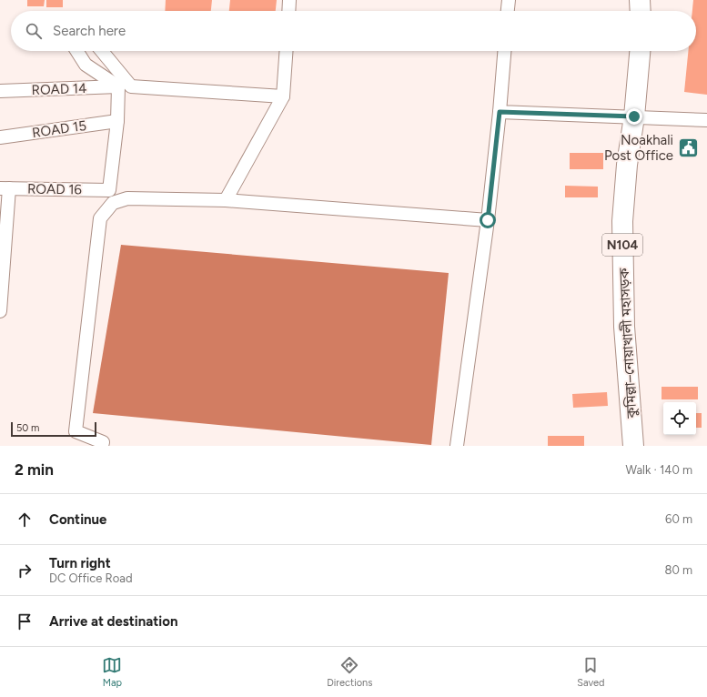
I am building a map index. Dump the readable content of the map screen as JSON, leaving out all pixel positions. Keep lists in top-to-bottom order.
{
  "streets": {
    "highway": ["N104", "কুমিল্লা–নোয়াখালী মহাসড়ক"],
    "street": ["ROAD 14", "ROAD 15", "ROAD 16"]
  },
  "crossings": [
    ["ROAD 15", "ROAD 16"]
  ],
  "places": {
    "public building": ["Noakhali Post Office"]
  },
  "scale_bar": "50 m",
  "page": {
    "search": "Search here",
    "scale": "50 m",
    "heading": ["2 min", "Walk · 140 m"],
    "list": [
      ["Continue", "60 m"],
      ["Turn right", "DC Office Road", "80 m"],
      "Arrive at destination"
    ],
    "nav": ["Map", "Directions", "Saved"]
  }
}
